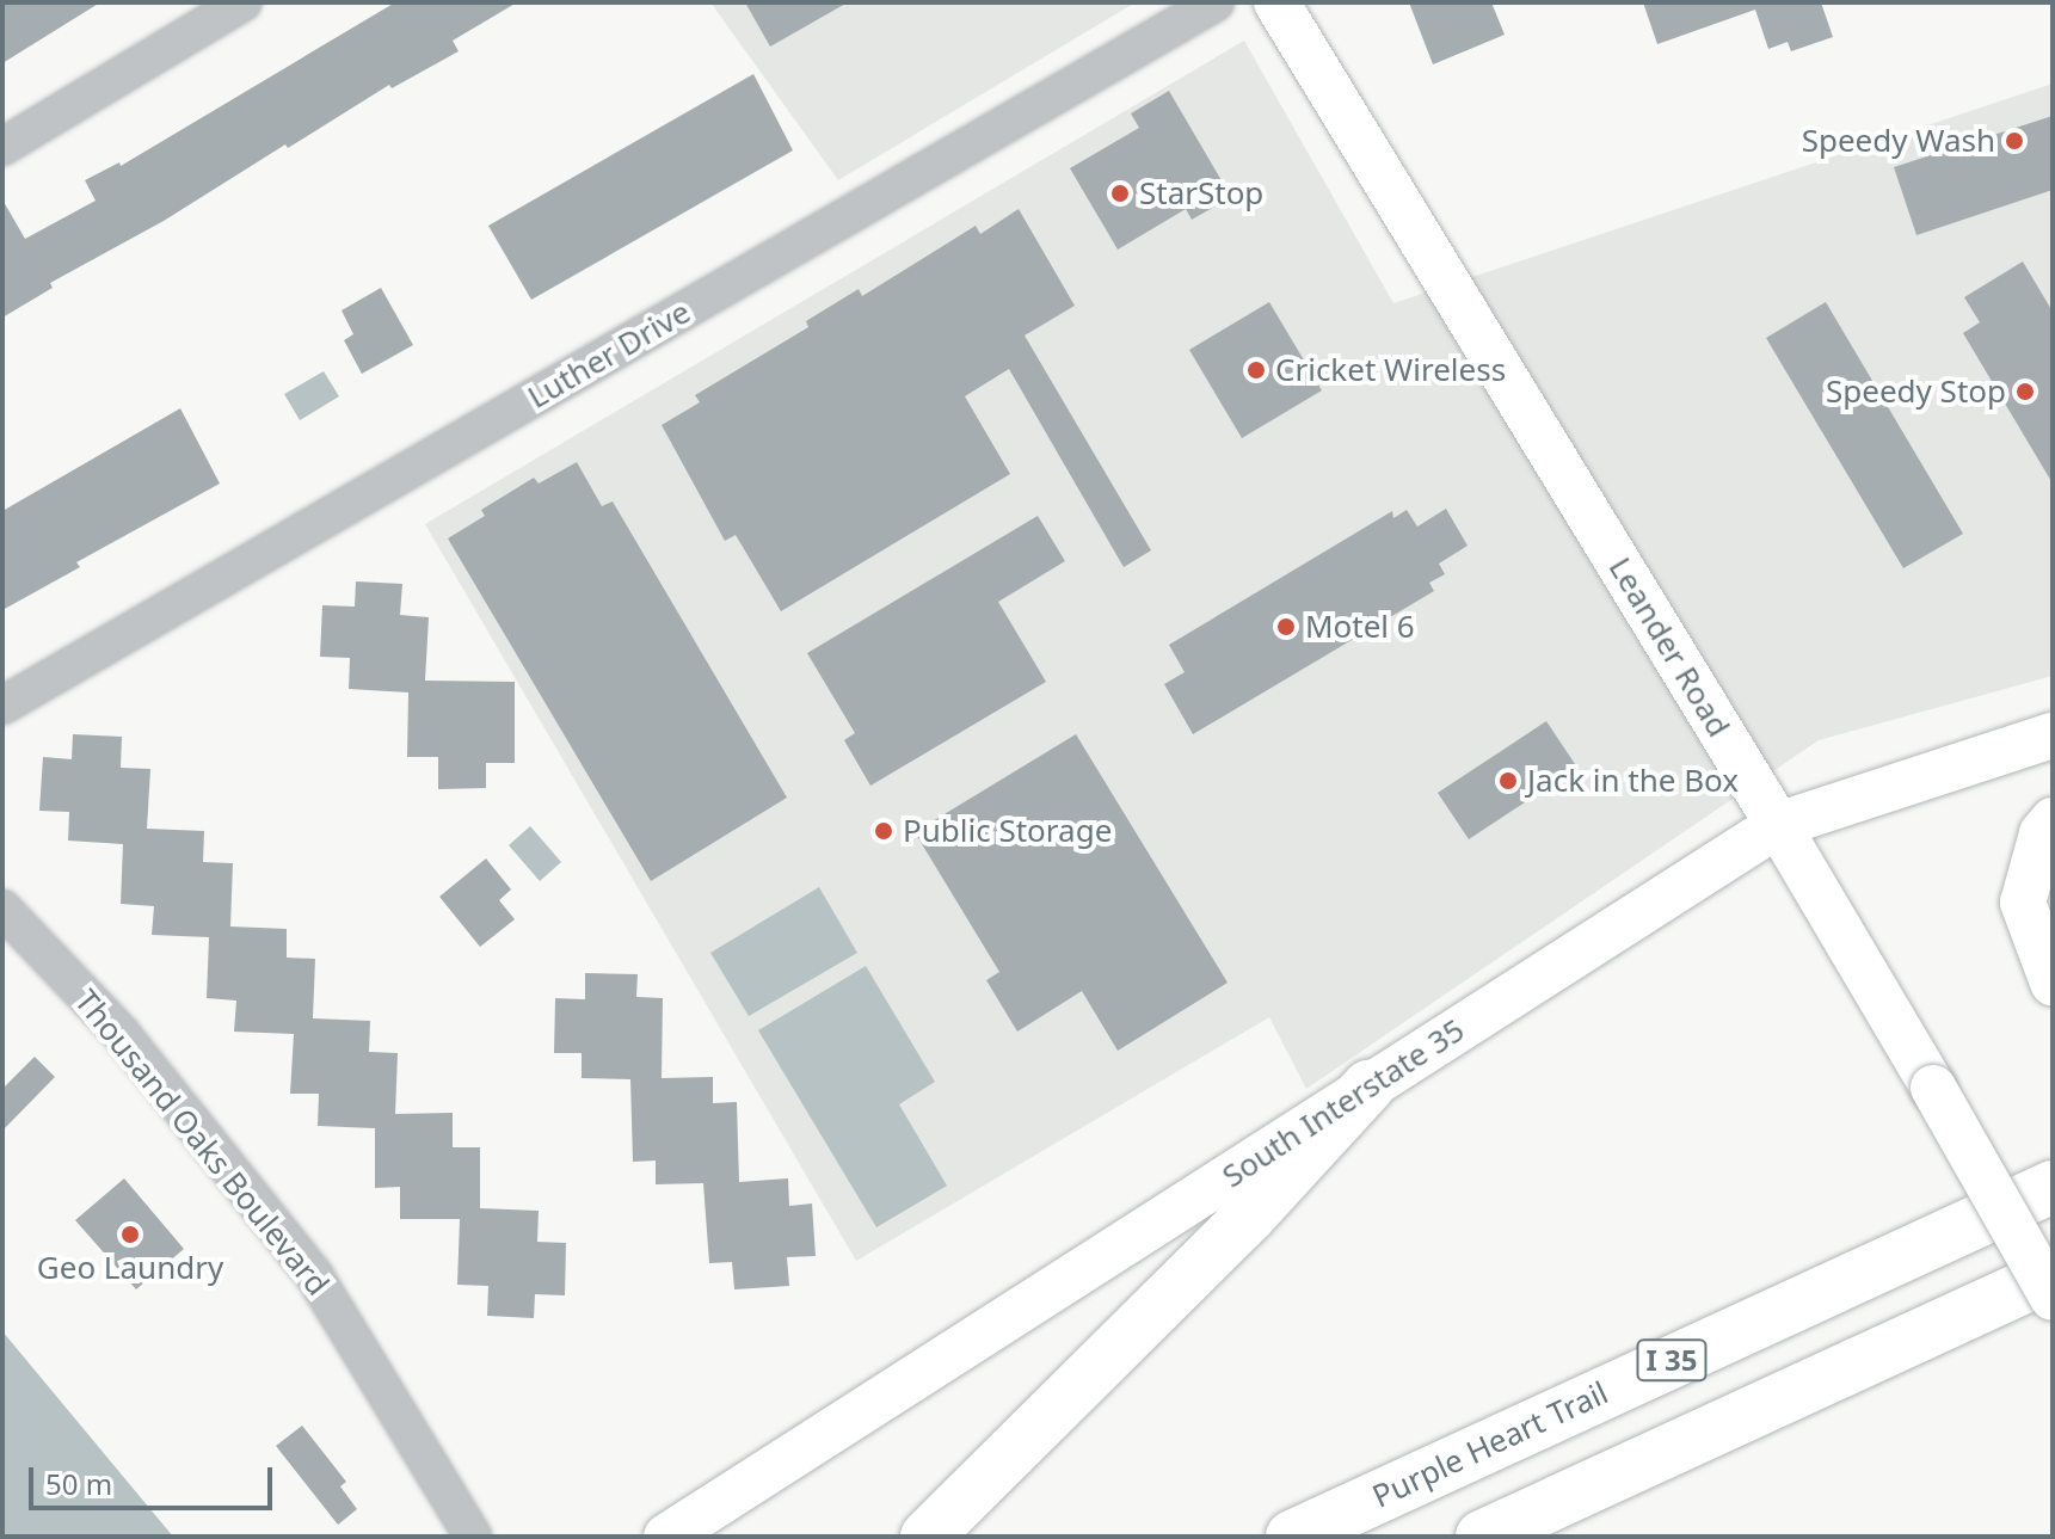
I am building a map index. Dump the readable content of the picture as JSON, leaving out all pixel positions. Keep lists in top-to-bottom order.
{
  "streets": {
    "highway": ["I 35", "Purple Heart Trail"],
    "main road": ["Leander Road", "South Interstate 35"],
    "street": ["Luther Drive", "Thousand Oaks Boulevard"]
  },
  "crossings": [
    ["Leander Road", "South Interstate 35"]
  ],
  "places": [
    "Speedy Wash",
    "StarStop",
    "Cricket Wireless",
    "Speedy Stop",
    "Motel 6",
    "Jack in the Box",
    "Public Storage",
    "Geo Laundry"
  ],
  "scale_bar": "50 m"
}
